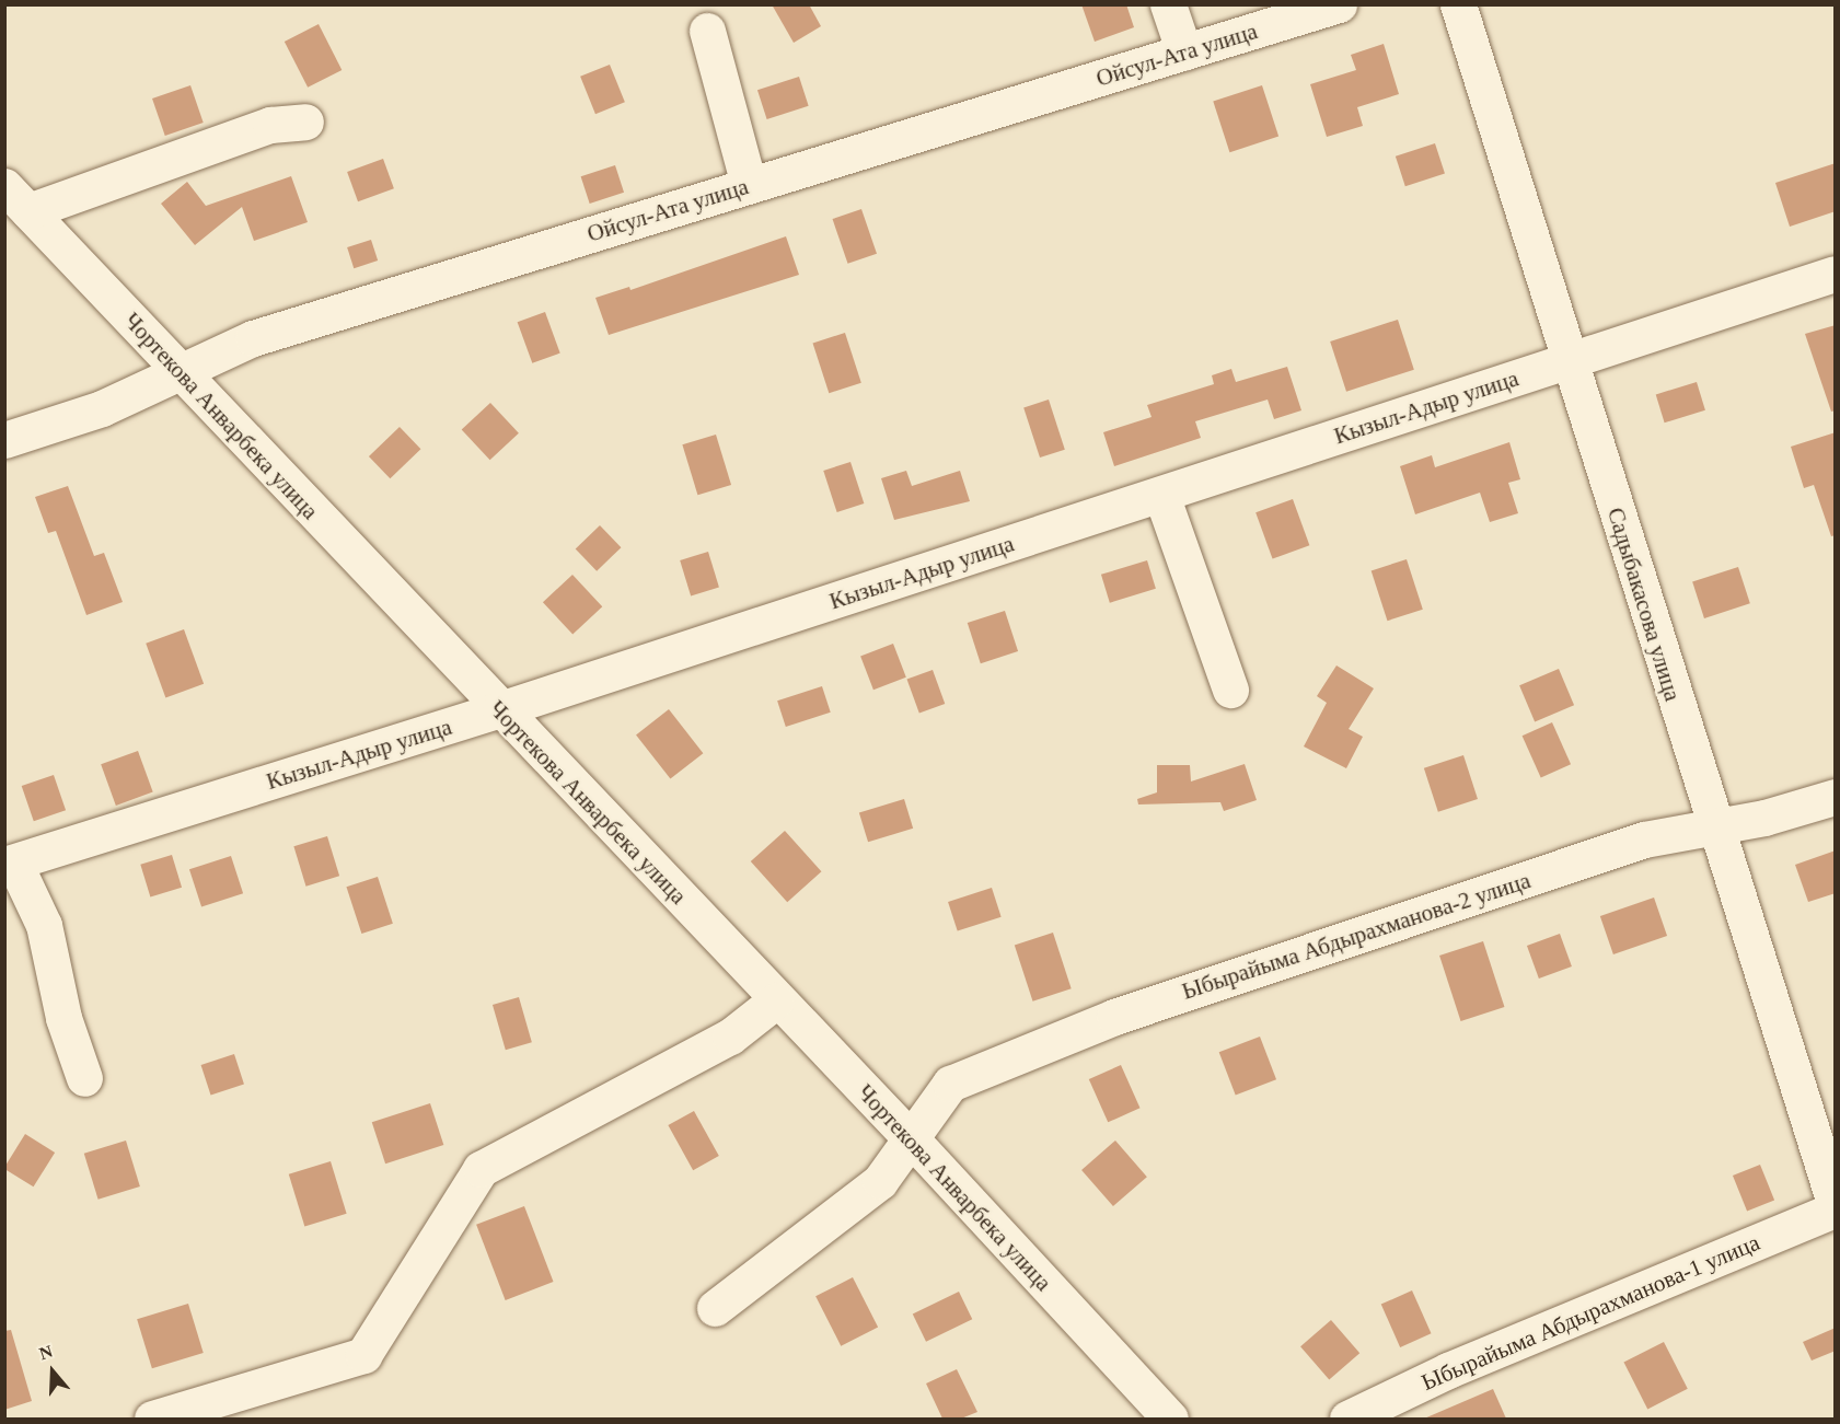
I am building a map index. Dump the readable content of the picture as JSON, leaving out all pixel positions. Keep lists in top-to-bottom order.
{
  "streets": {
    "street": [
      "Ойсул-Ата улица",
      "Кызыл-Адыр улица",
      "Чортекова Анварбека улица",
      "Садыбакасова улица",
      "Ыбырайыма Абдырахманова-2 улица",
      "Ыбырайыма Абдырахманова-1 улица"
    ]
  },
  "crossings": [
    ["Ойсул-Ата улица", "Чортекова Анварбека улица"],
    ["Кызыл-Адыр улица", "Чортекова Анварбека улица"],
    ["Кызыл-Адыр улица", "Садыбакасова улица"],
    ["Чортекова Анварбека улица", "Ыбырайыма Абдырахманова-2 улица"],
    ["Садыбакасова улица", "Ыбырайыма Абдырахманова-2 улица"]
  ],
  "north": "top"
}
